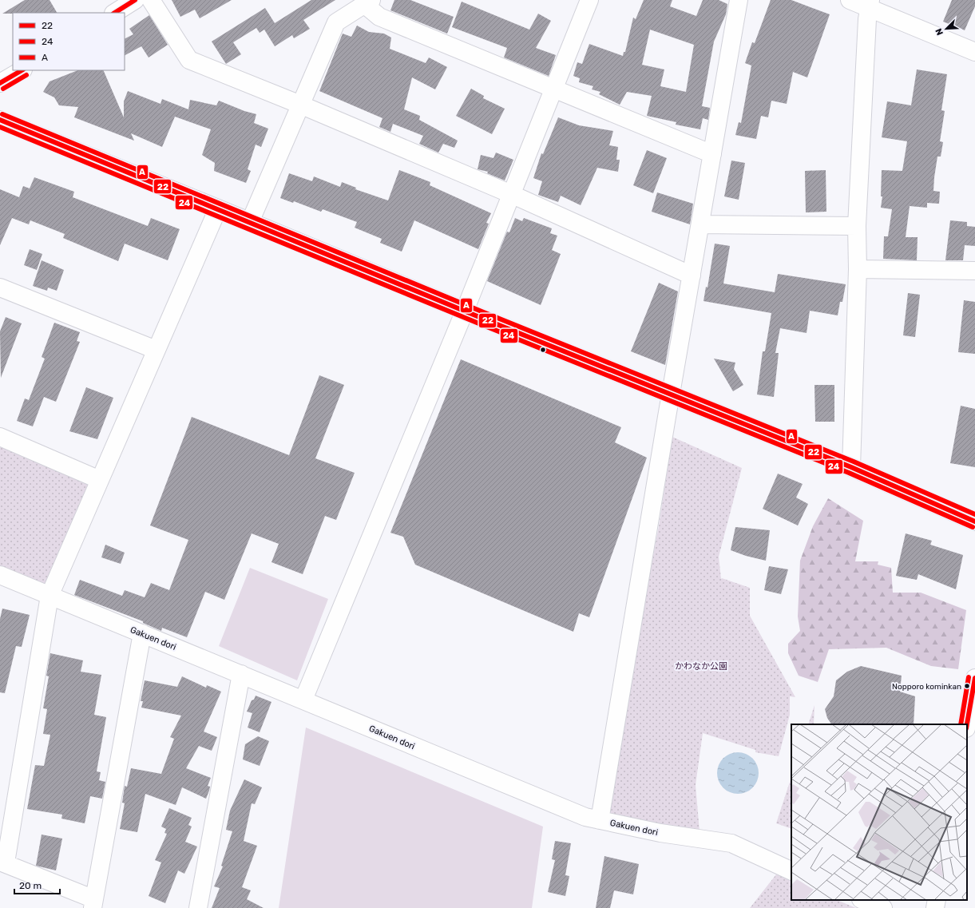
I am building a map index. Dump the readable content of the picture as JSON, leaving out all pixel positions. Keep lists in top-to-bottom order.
{
  "streets": {
    "main road": ["Gakuen dori"]
  },
  "parks": ["かわなか公園"],
  "places": ["Nopporo kominkan"],
  "lines": ["transit line 22", "transit line 24", "transit line A"],
  "legend": ["22", "24", "A"],
  "scale_bar": "20 m",
  "north": "bottom left"
}
